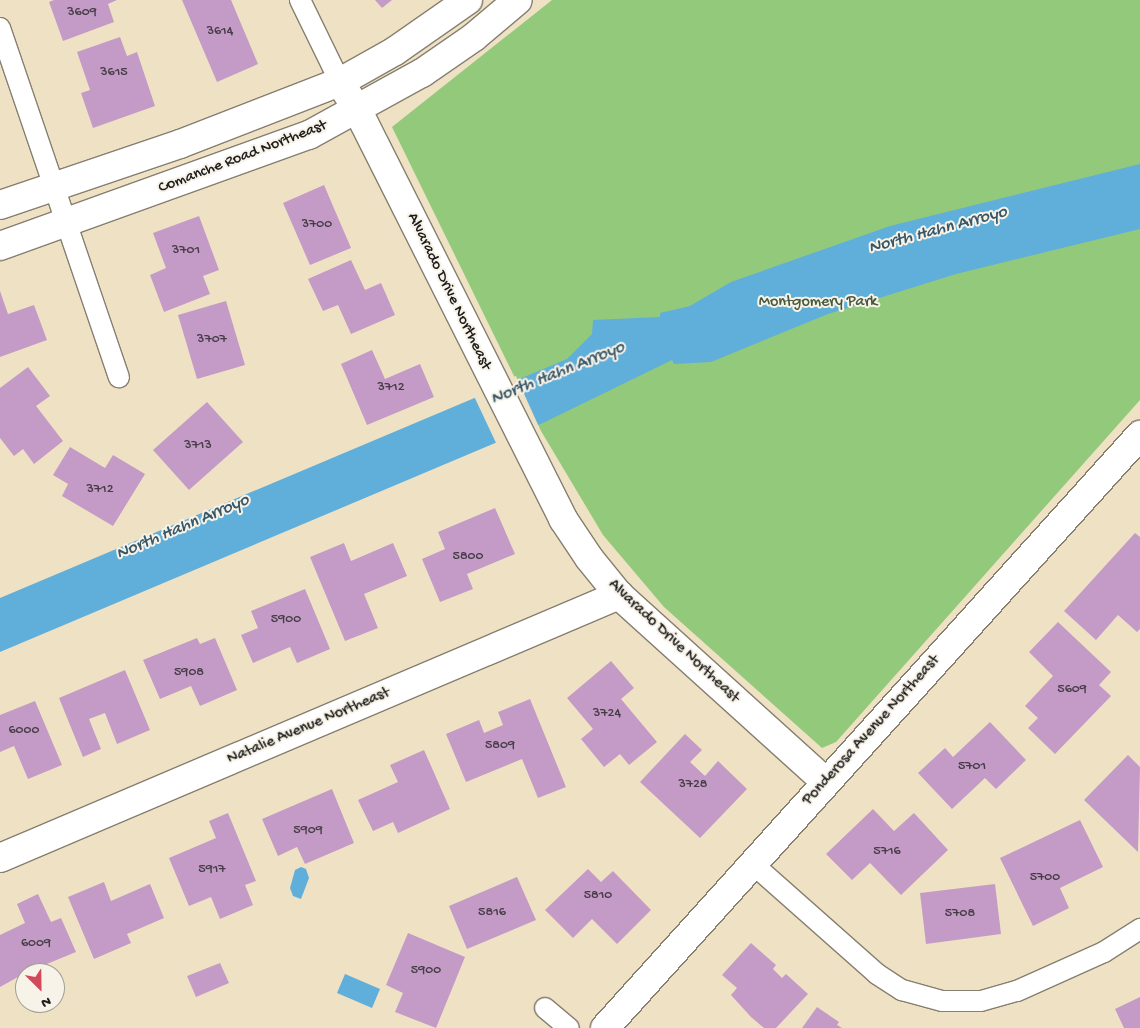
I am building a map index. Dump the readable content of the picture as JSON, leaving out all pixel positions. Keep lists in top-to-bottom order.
{
  "streets": {
    "street": [
      "Comanche Road Northeast",
      "Alvarado Drive Northeast",
      "Natalie Avenue Northeast",
      "Ponderosa Avenue Northeast"
    ]
  },
  "crossings": [
    ["Comanche Road Northeast", "Alvarado Drive Northeast"],
    ["Alvarado Drive Northeast", "Natalie Avenue Northeast"],
    ["Alvarado Drive Northeast", "Ponderosa Avenue Northeast"]
  ],
  "water": ["North Hahn Arroyo"],
  "parks": ["Montgomery Park"],
  "house_numbers": [
    "3609",
    "3614",
    "3615",
    "3700",
    "3701",
    "3707",
    "3712",
    "3713",
    "3712",
    "5800",
    "5900",
    "5908",
    "5609",
    "3724",
    "6000",
    "5809",
    "5701",
    "3728",
    "5909",
    "5716",
    "5917",
    "5700",
    "5810",
    "5816",
    "5708",
    "6009",
    "5900"
  ],
  "north": "bottom right"
}
